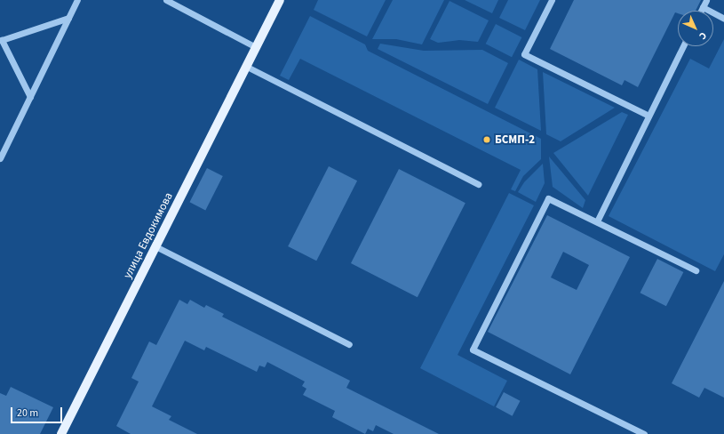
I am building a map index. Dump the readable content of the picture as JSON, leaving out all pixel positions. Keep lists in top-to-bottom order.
{
  "streets": {
    "main road": ["улица Евдокимова"]
  },
  "places": ["БСМП-2"],
  "scale_bar": "20 m",
  "north": "bottom right"
}
